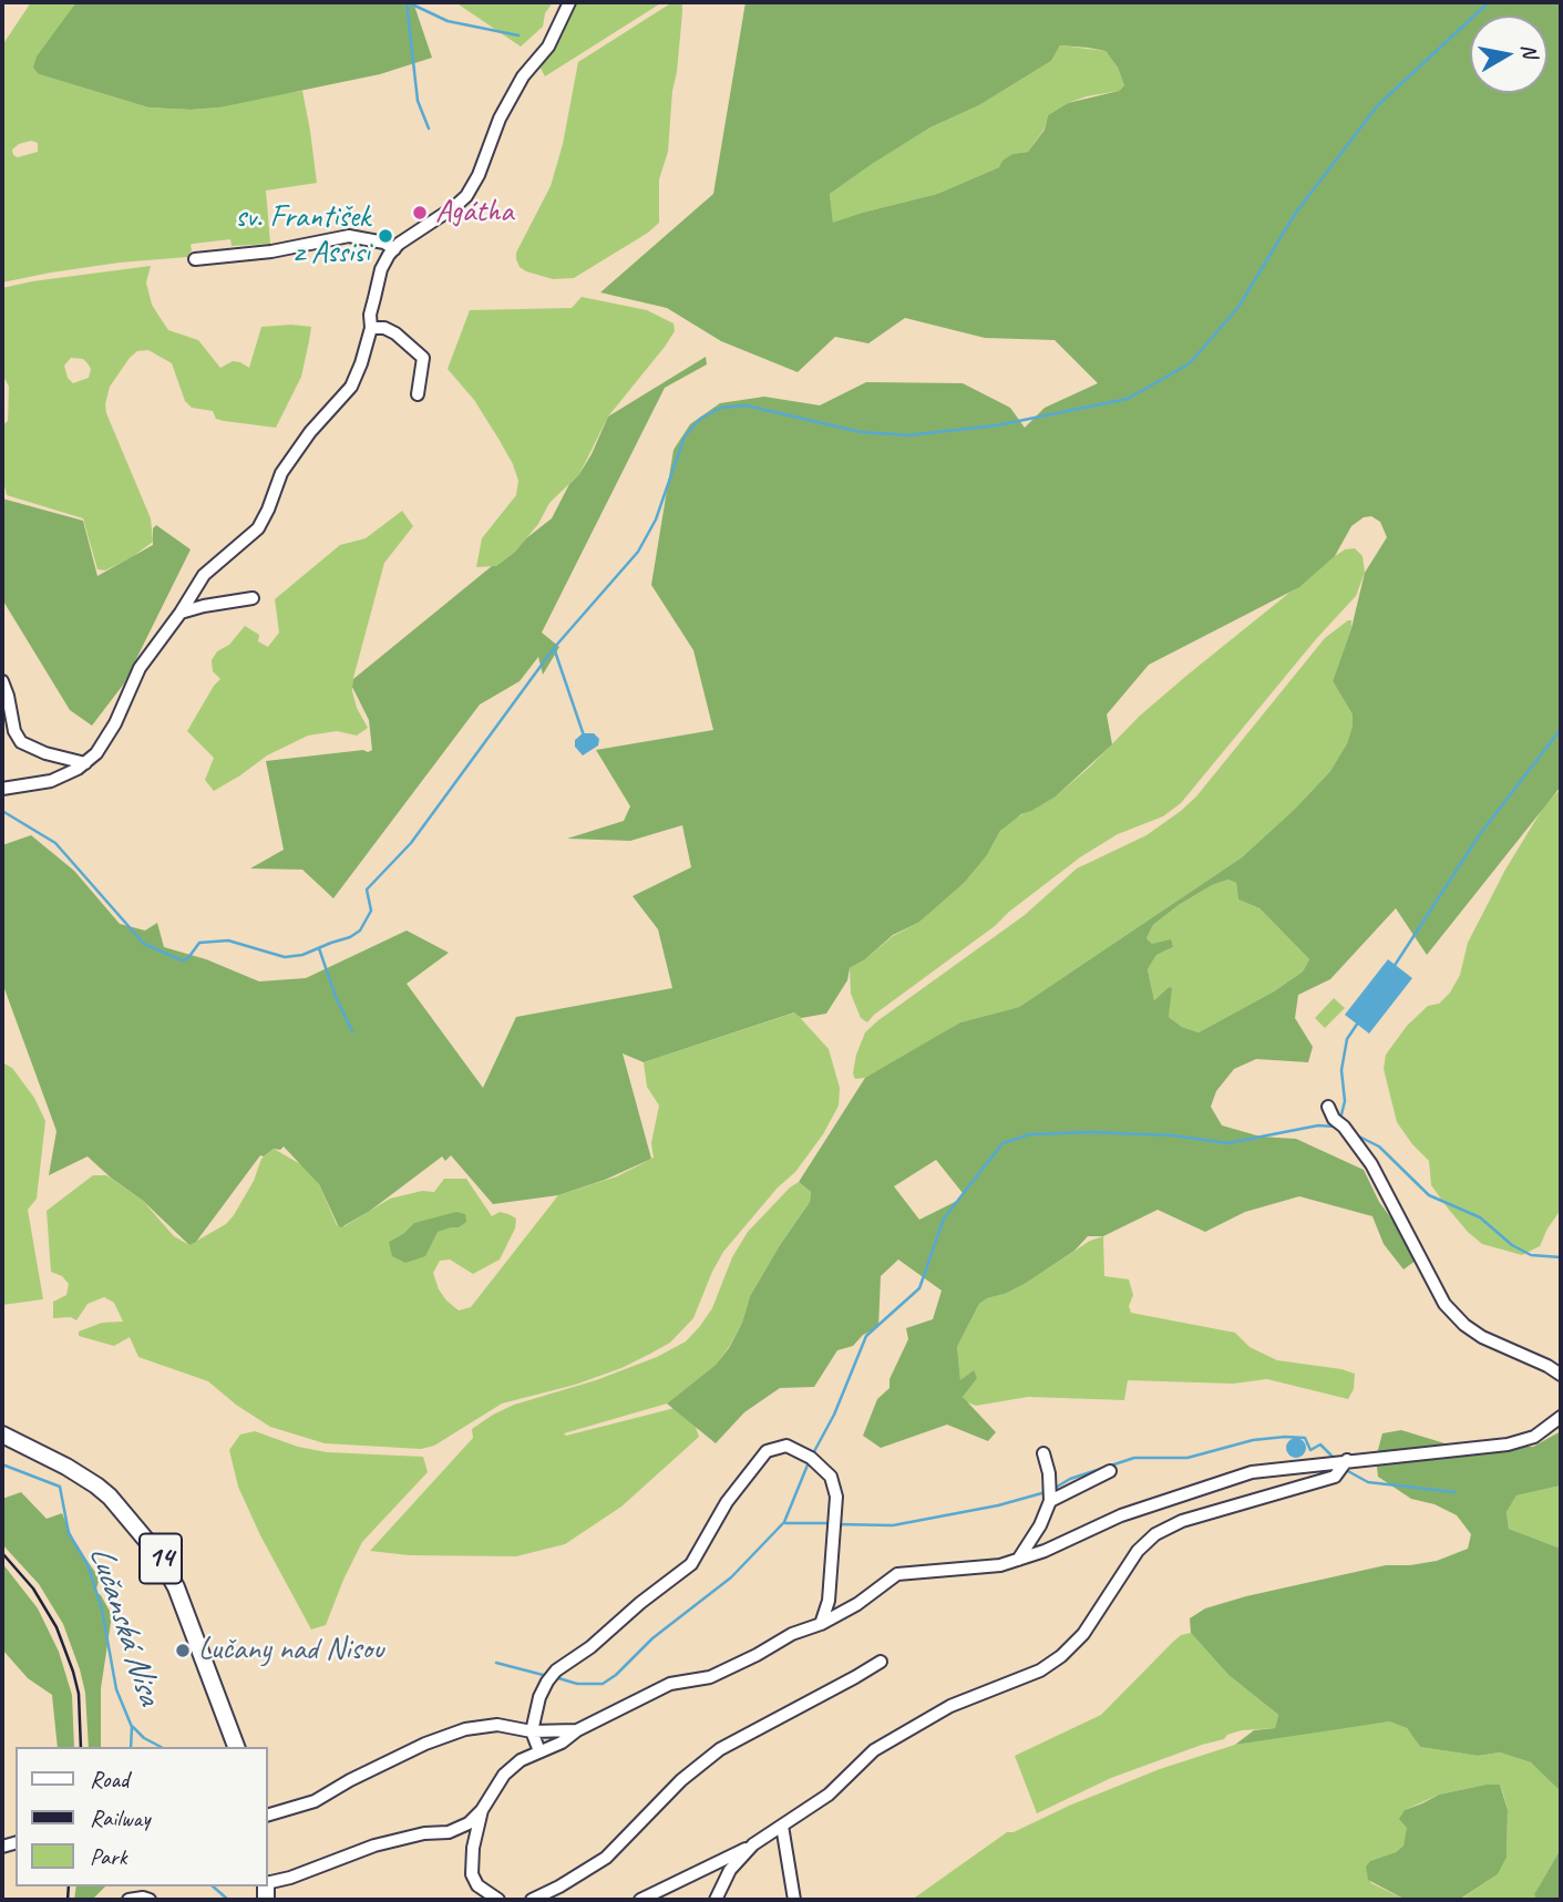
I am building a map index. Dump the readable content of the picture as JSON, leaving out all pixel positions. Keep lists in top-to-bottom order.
{
  "streets": {
    "main road": ["14"]
  },
  "water": ["Lučanská Nisa"],
  "places": ["Agátha", "sv. František z Assisi", "Lučany nad Nisou"],
  "legend": ["Road", "Railway", "Park"],
  "north": "right"
}
